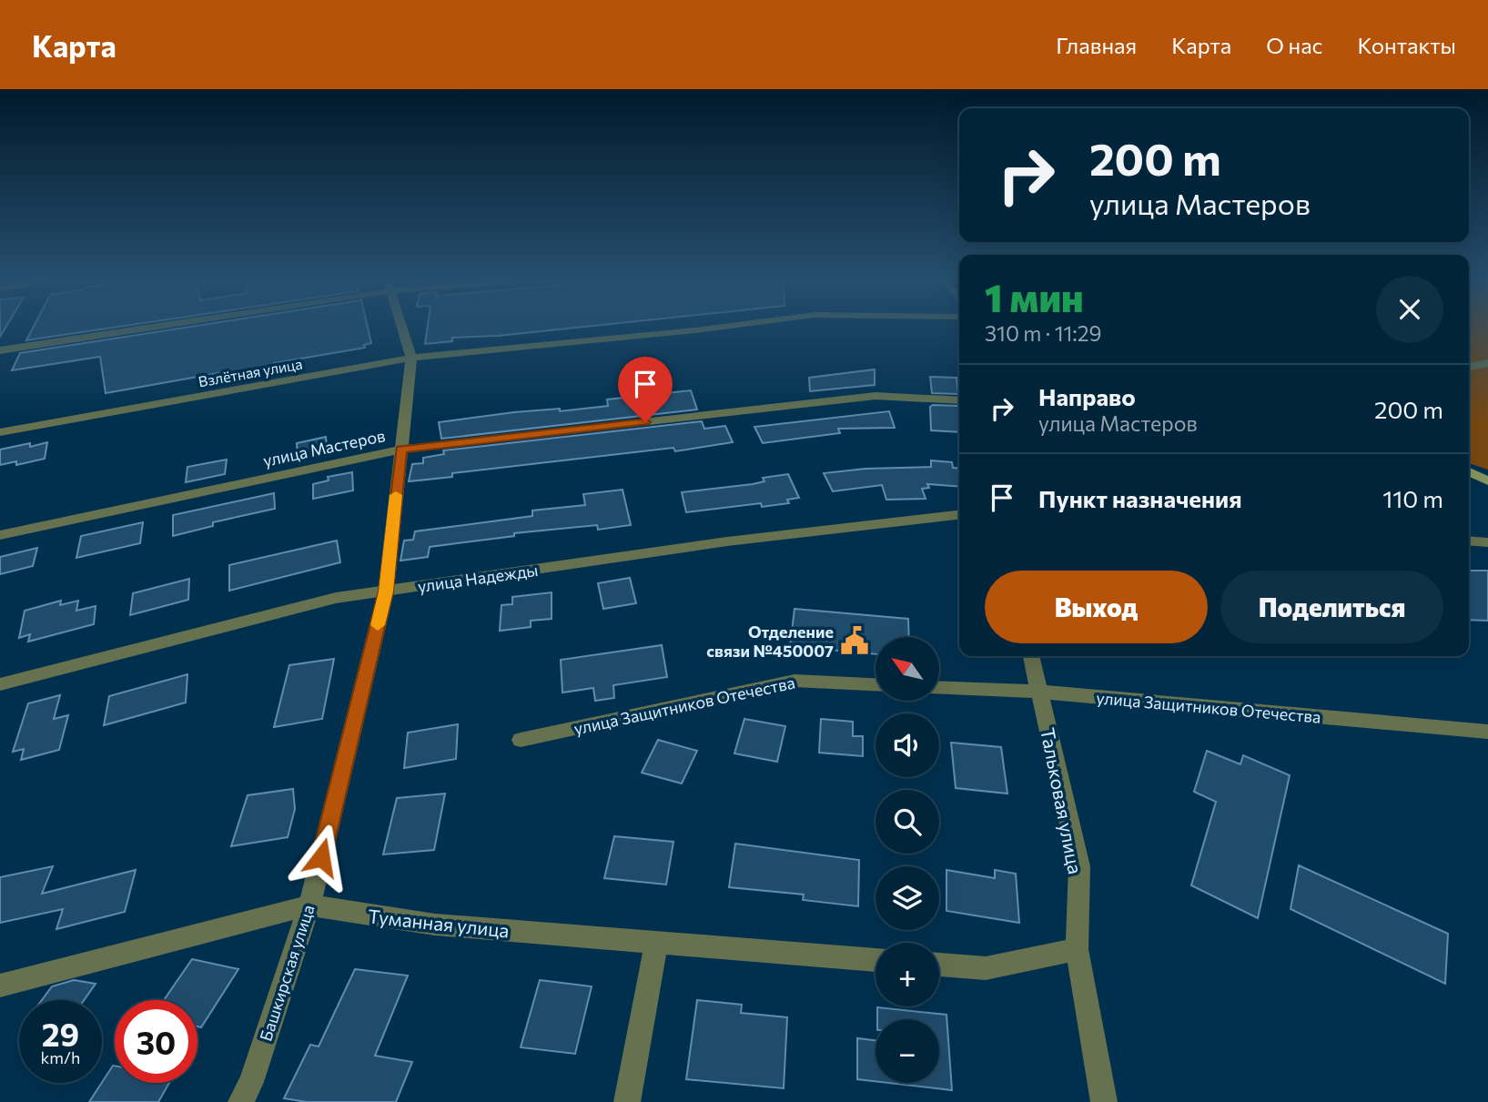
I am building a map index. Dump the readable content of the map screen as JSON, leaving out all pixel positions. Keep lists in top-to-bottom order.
{
  "streets": {
    "street": [
      "Взлётная улица",
      "улица Мастеров",
      "улица Надежды",
      "улица Защитников Отечества",
      "Тальковая улица",
      "Туманная улица",
      "Башкирская улица"
    ]
  },
  "crossings": [
    ["Взлётная улица", "Башкирская улица"],
    ["улица Мастеров", "Башкирская улица"],
    ["улица Надежды", "Башкирская улица"],
    ["улица Защитников Отечества", "Тальковая улица"],
    ["Туманная улица", "Башкирская улица"]
  ],
  "places": {
    "public building": ["Отделение связи №450007"]
  },
  "north": "top left",
  "page": {
    "header": "Карта",
    "nav": [
      "Главная",
      "Карта",
      "О нас",
      "Контакты"
    ],
    "turn": ["200 m", "улица Мастеров"],
    "heading": ["1 мин", "310 m · 11:29"],
    "list": [
      {
        "name": "Направо",
        "note": "улица Мастеров",
        "value": "200 m"
      },
      {
        "name": "Пункт назначения",
        "value": "110 m"
      }
    ],
    "buttons": ["Выход", "Поделиться"],
    "map_buttons": ["+", "−"],
    "speed": "29 km/h",
    "limit": "30"
  }
}
